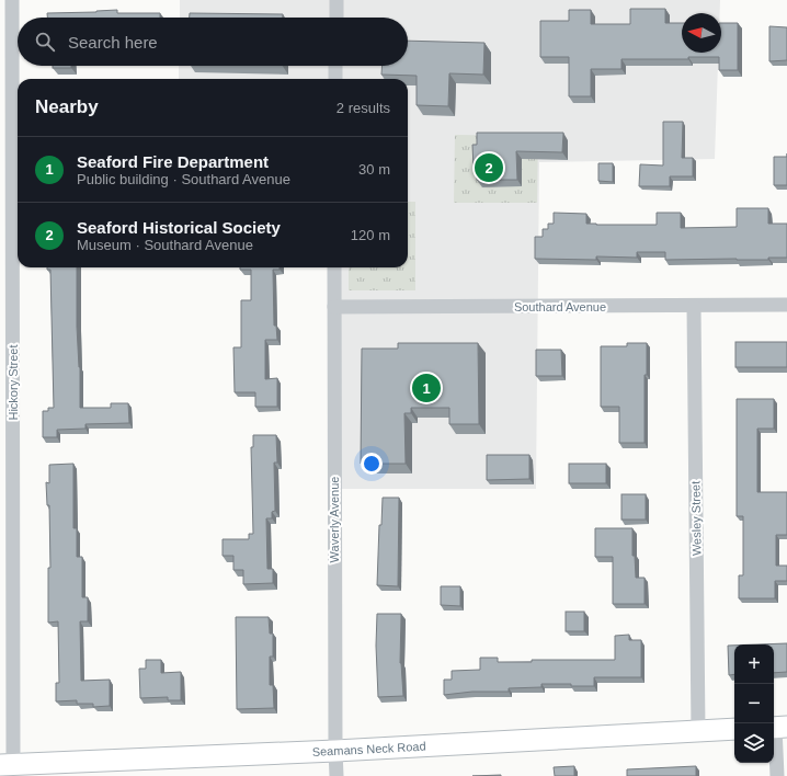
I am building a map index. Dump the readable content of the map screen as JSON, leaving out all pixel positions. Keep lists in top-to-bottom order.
{
  "streets": {
    "street": [
      "Southard Avenue",
      "Hickory Street",
      "Wesley Street",
      "Waverly Avenue",
      "Seamans Neck Road"
    ]
  },
  "crossings": [
    ["Southard Avenue", "Wesley Street"],
    ["Southard Avenue", "Waverly Avenue"],
    ["Hickory Street", "Seamans Neck Road"],
    ["Wesley Street", "Seamans Neck Road"],
    ["Waverly Avenue", "Seamans Neck Road"]
  ],
  "north": "left",
  "page": {
    "search": "Search here",
    "heading": ["Nearby", "2 results"],
    "list": [
      {
        "mark": "1",
        "name": "Seaford Fire Department",
        "note": "Public building · Southard Avenue",
        "value": "30 m"
      },
      {
        "mark": "2",
        "name": "Seaford Historical Society",
        "note": "Museum · Southard Avenue",
        "value": "120 m"
      }
    ],
    "pins": ["2", "1"],
    "map_buttons": ["+", "−"]
  }
}
